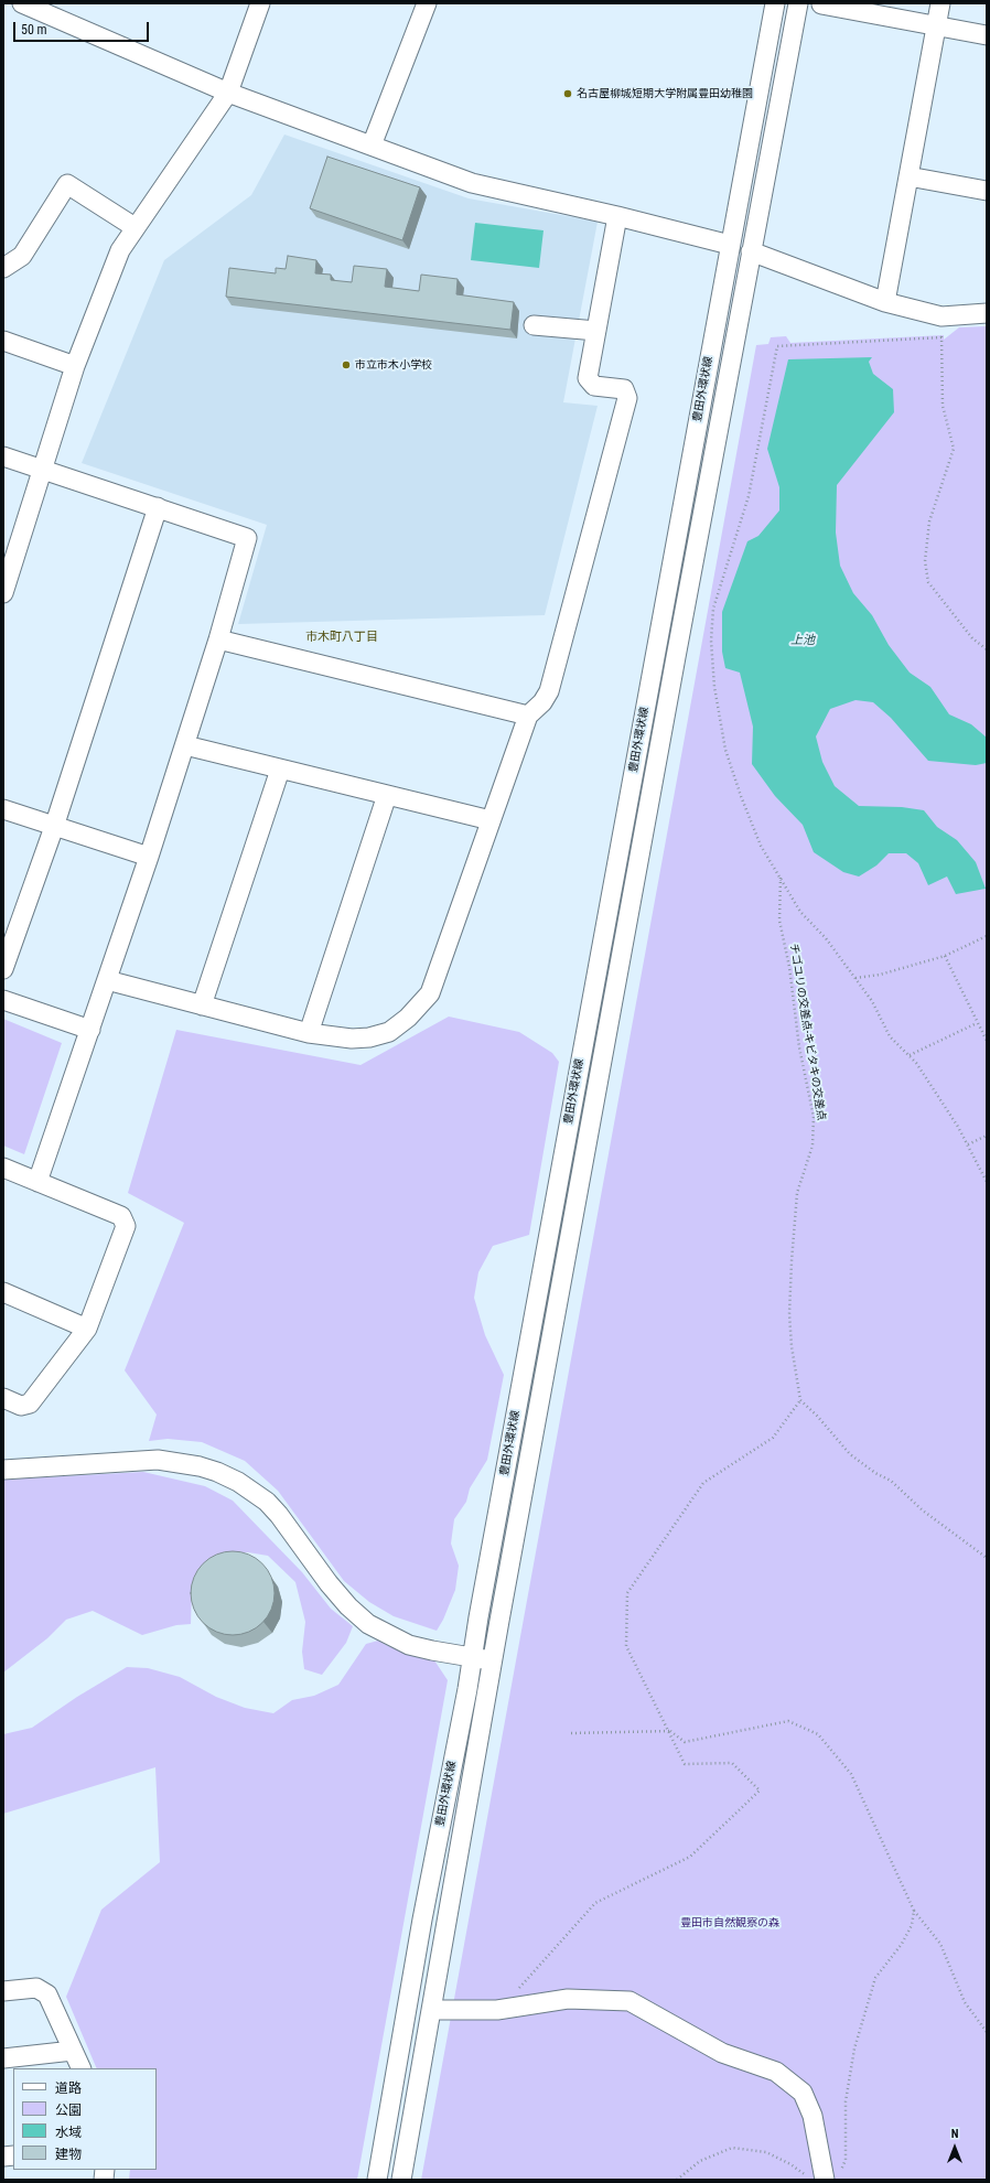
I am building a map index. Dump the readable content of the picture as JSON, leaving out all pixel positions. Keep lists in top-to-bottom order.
{
  "streets": {
    "street": ["豊田外環状線"],
    "path": ["チゴユリの交差点-キビタキの交差点"]
  },
  "districts": ["市木町八丁目"],
  "water": ["上池"],
  "parks": ["豊田市自然観察の森"],
  "places": ["名古屋柳城短期大学附属豊田幼稚園", "市立市木小学校"],
  "legend": [
    "道路",
    "公園",
    "水域",
    "建物"
  ],
  "scale_bar": "50 m",
  "north": "top"
}
